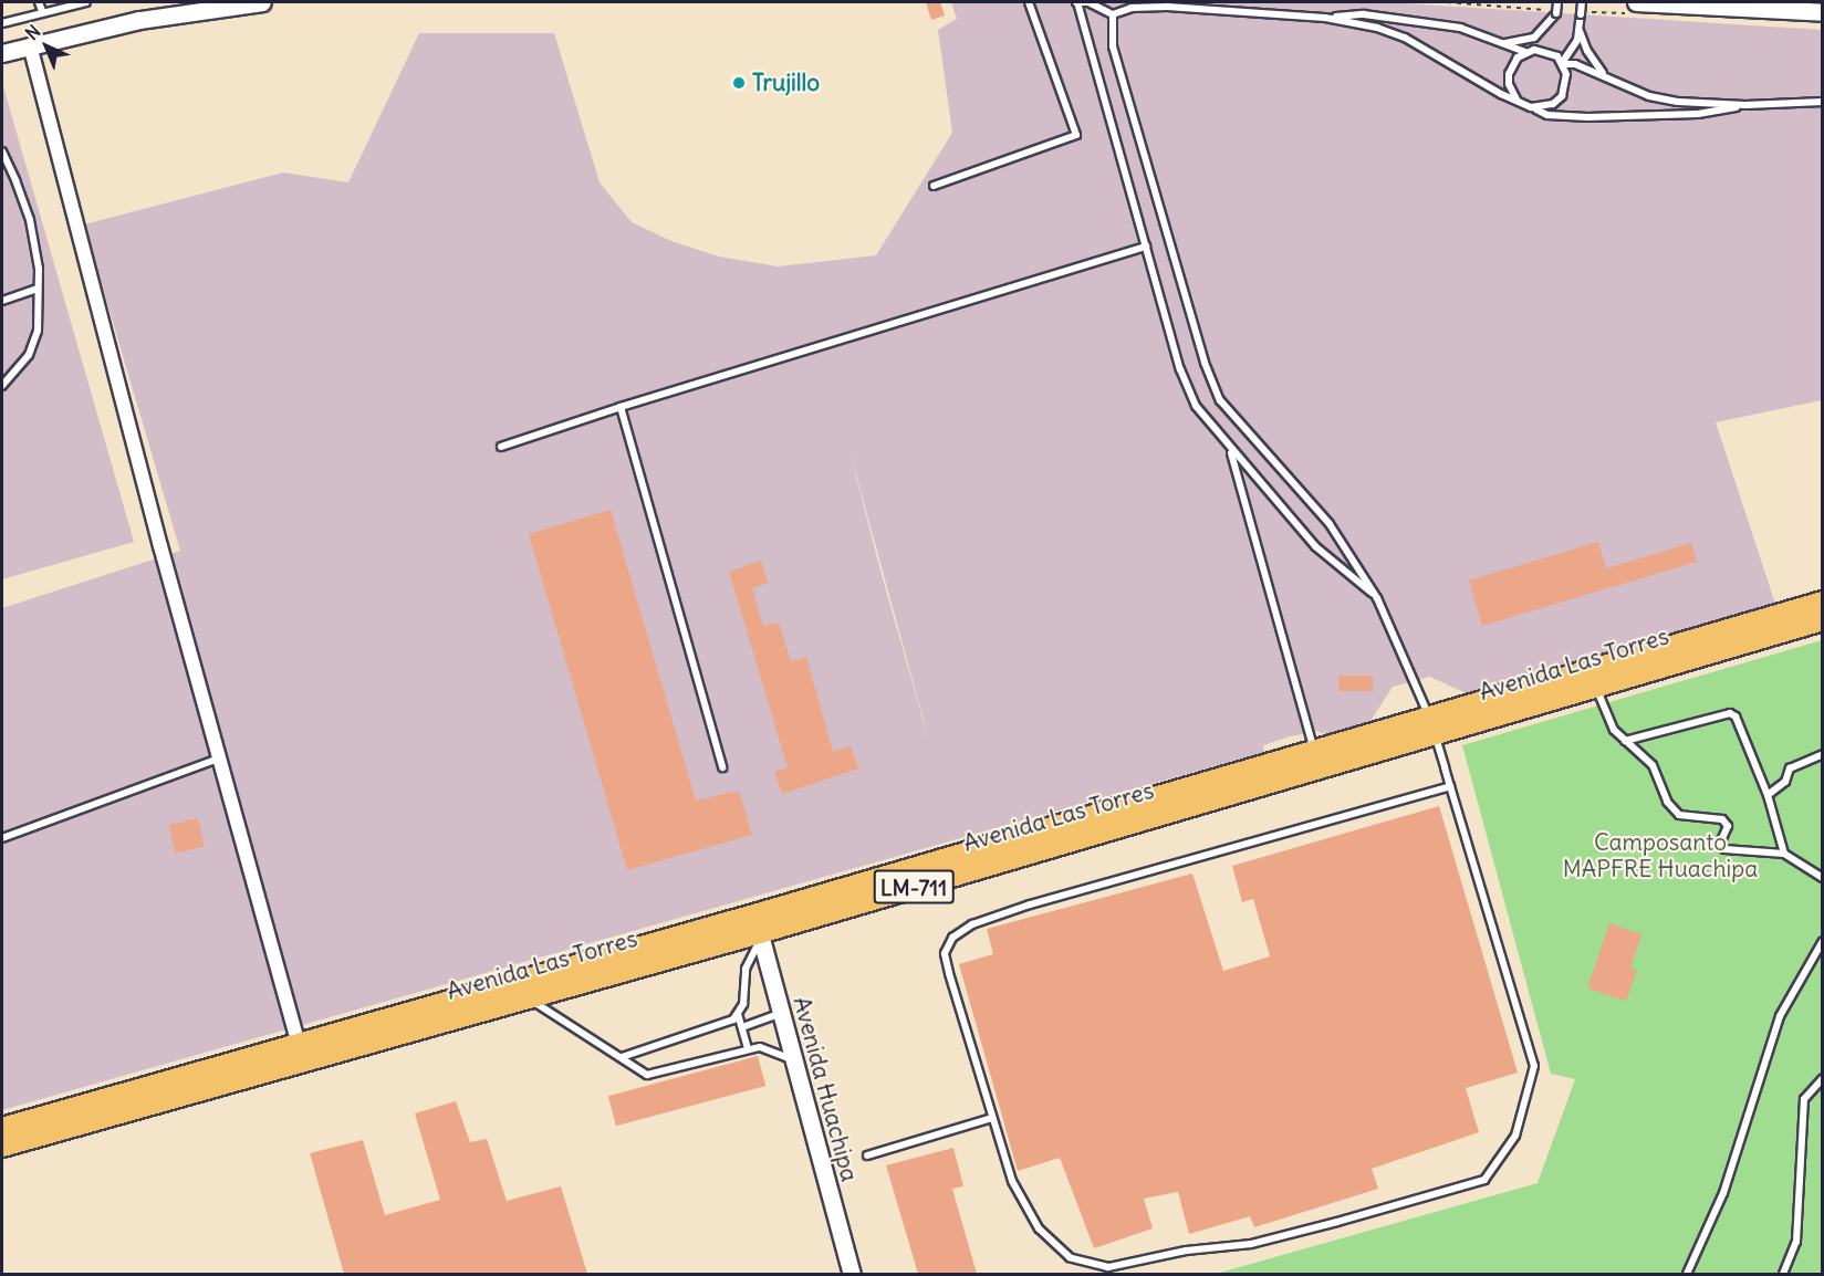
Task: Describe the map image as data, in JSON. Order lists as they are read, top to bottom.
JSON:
{
  "streets": {
    "main road": ["Avenida Las Torres", "LM-711"],
    "street": ["Avenida Huachipa"]
  },
  "crossings": [
    ["Avenida Las Torres", "Avenida Huachipa"]
  ],
  "parks": ["Camposanto MAPFRE Huachipa"],
  "places": ["Trujillo"],
  "north": "top left"
}
